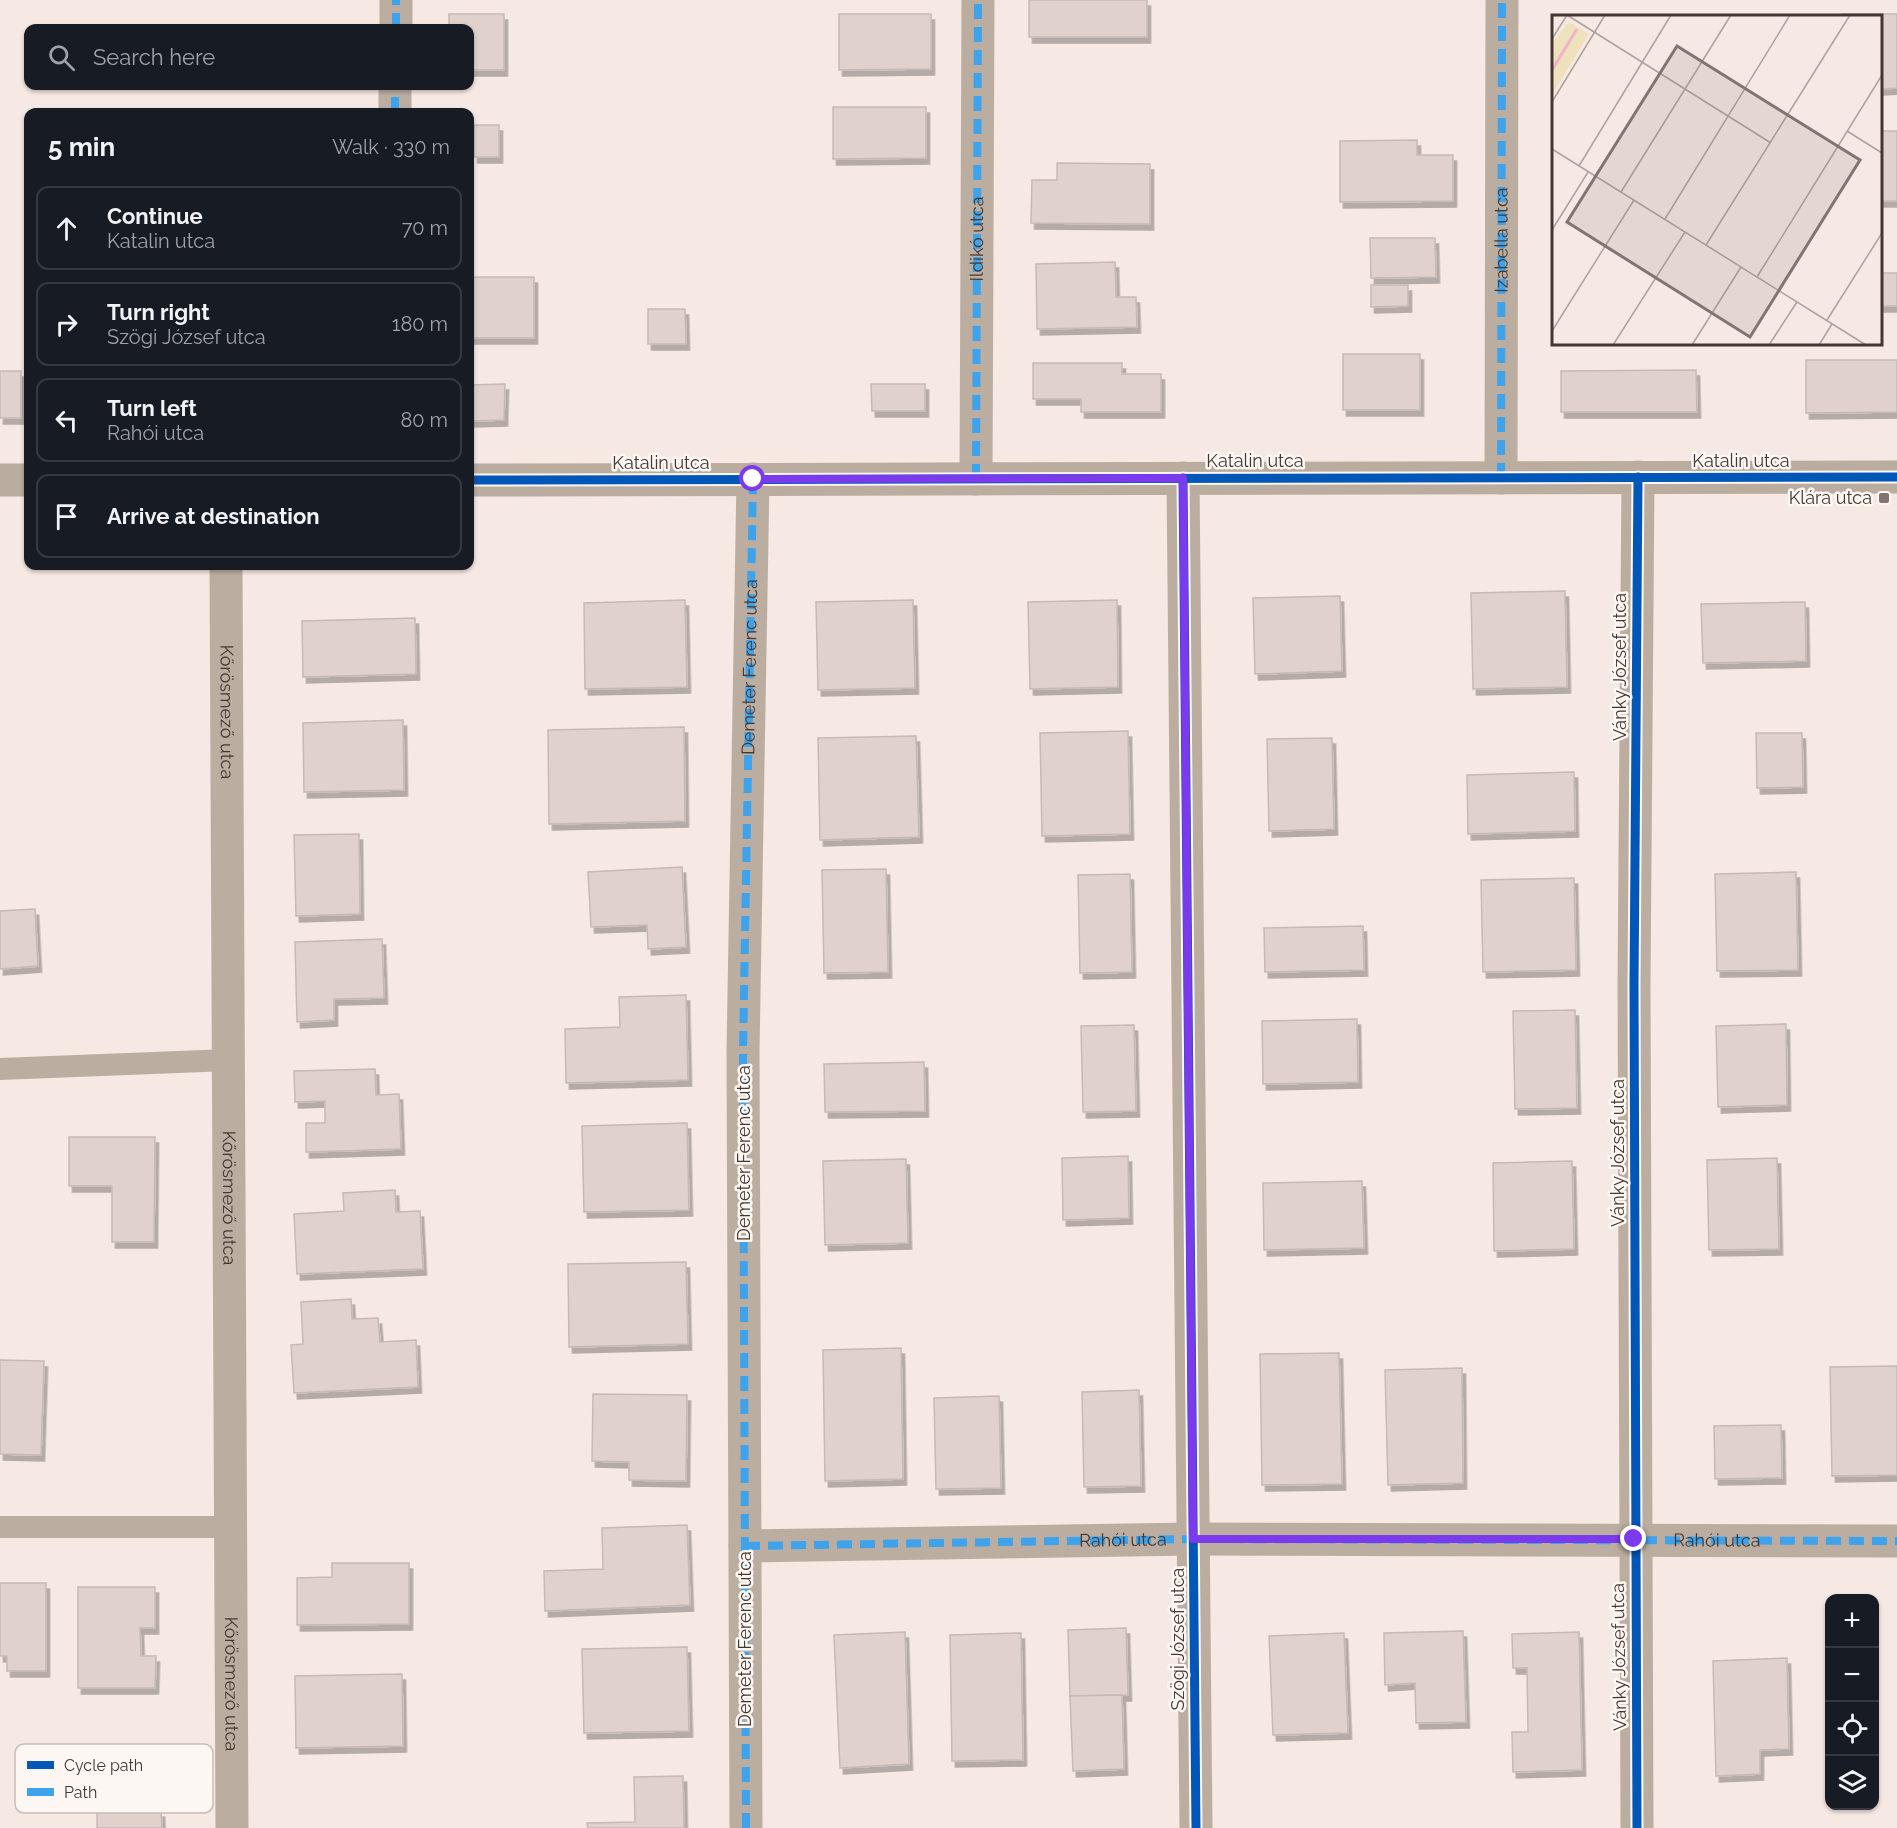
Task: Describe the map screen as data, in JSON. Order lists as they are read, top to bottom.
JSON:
{
  "streets": {
    "street": [
      "Ildikó utca",
      "Izabella utca",
      "Katalin utca",
      "Demeter Ferenc utca",
      "Vánky József utca",
      "Kőrösmező utca",
      "Rahói utca",
      "Szögi József utca"
    ]
  },
  "crossings": [
    ["Ildikó utca", "Katalin utca"],
    ["Izabella utca", "Katalin utca"],
    ["Katalin utca", "Demeter Ferenc utca"],
    ["Katalin utca", "Vánky József utca"],
    ["Katalin utca", "Szögi József utca"],
    ["Demeter Ferenc utca", "Rahói utca"],
    ["Vánky József utca", "Rahói utca"],
    ["Rahói utca", "Szögi József utca"]
  ],
  "places": {
    "transit": ["Klára utca"]
  },
  "legend": ["Cycle path", "Path"],
  "page": {
    "search": "Search here",
    "heading": ["5 min", "Walk · 330 m"],
    "list": [
      ["Continue", "Katalin utca", "70 m"],
      ["Turn right", "Szögi József utca", "180 m"],
      ["Turn left", "Rahói utca", "80 m"],
      "Arrive at destination"
    ],
    "map_buttons": ["+", "−"]
  }
}
